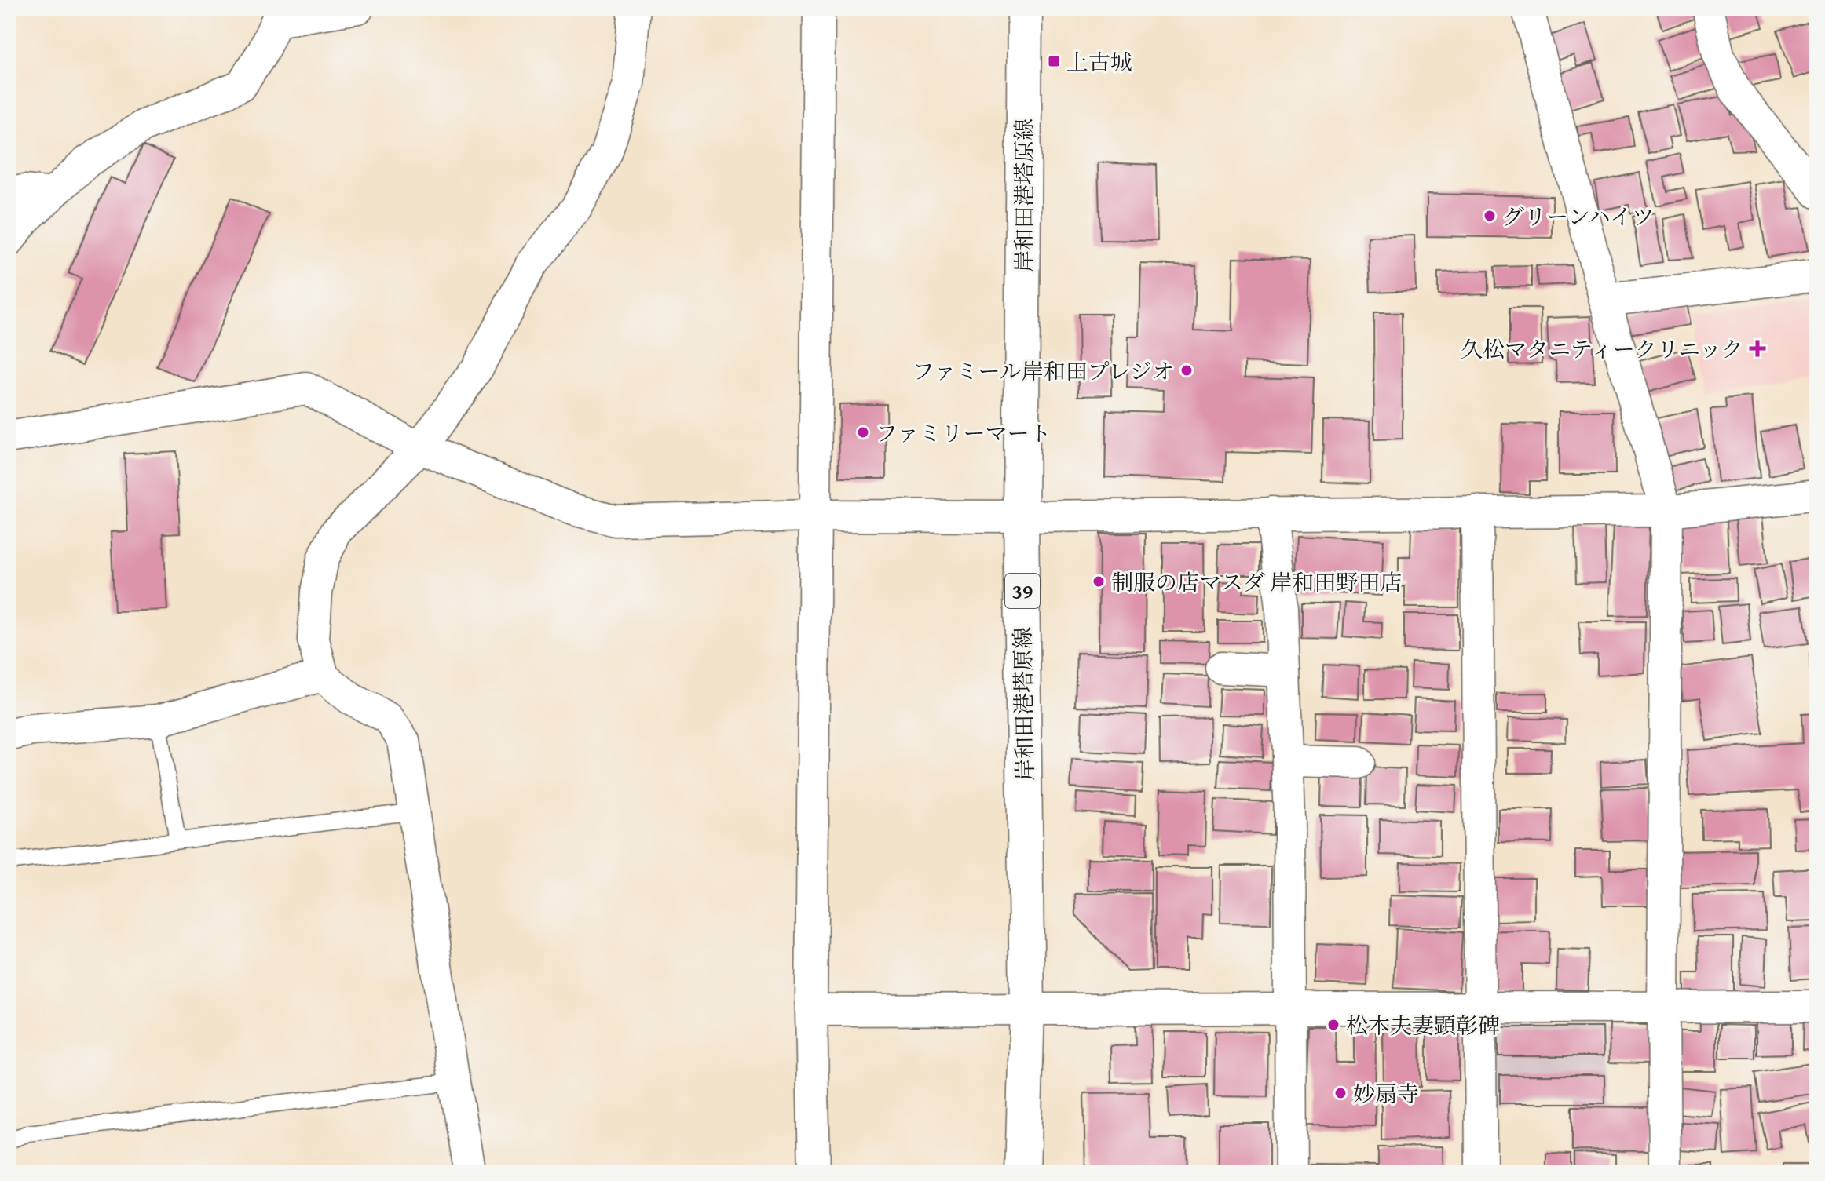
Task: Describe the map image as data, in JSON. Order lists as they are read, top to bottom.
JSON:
{
  "streets": {
    "main road": ["岸和田港塔原線", "39"]
  },
  "places": {
    "transit": ["上古城"],
    "other": [
      "グリーンハイツ",
      "ファミール岸和田プレジオ",
      "ファミリーマート",
      "制服の店マスダ 岸和田野田店",
      "松本夫妻顕彰碑",
      "妙扇寺"
    ],
    "health": ["久松マタニティークリニック"]
  }
}
